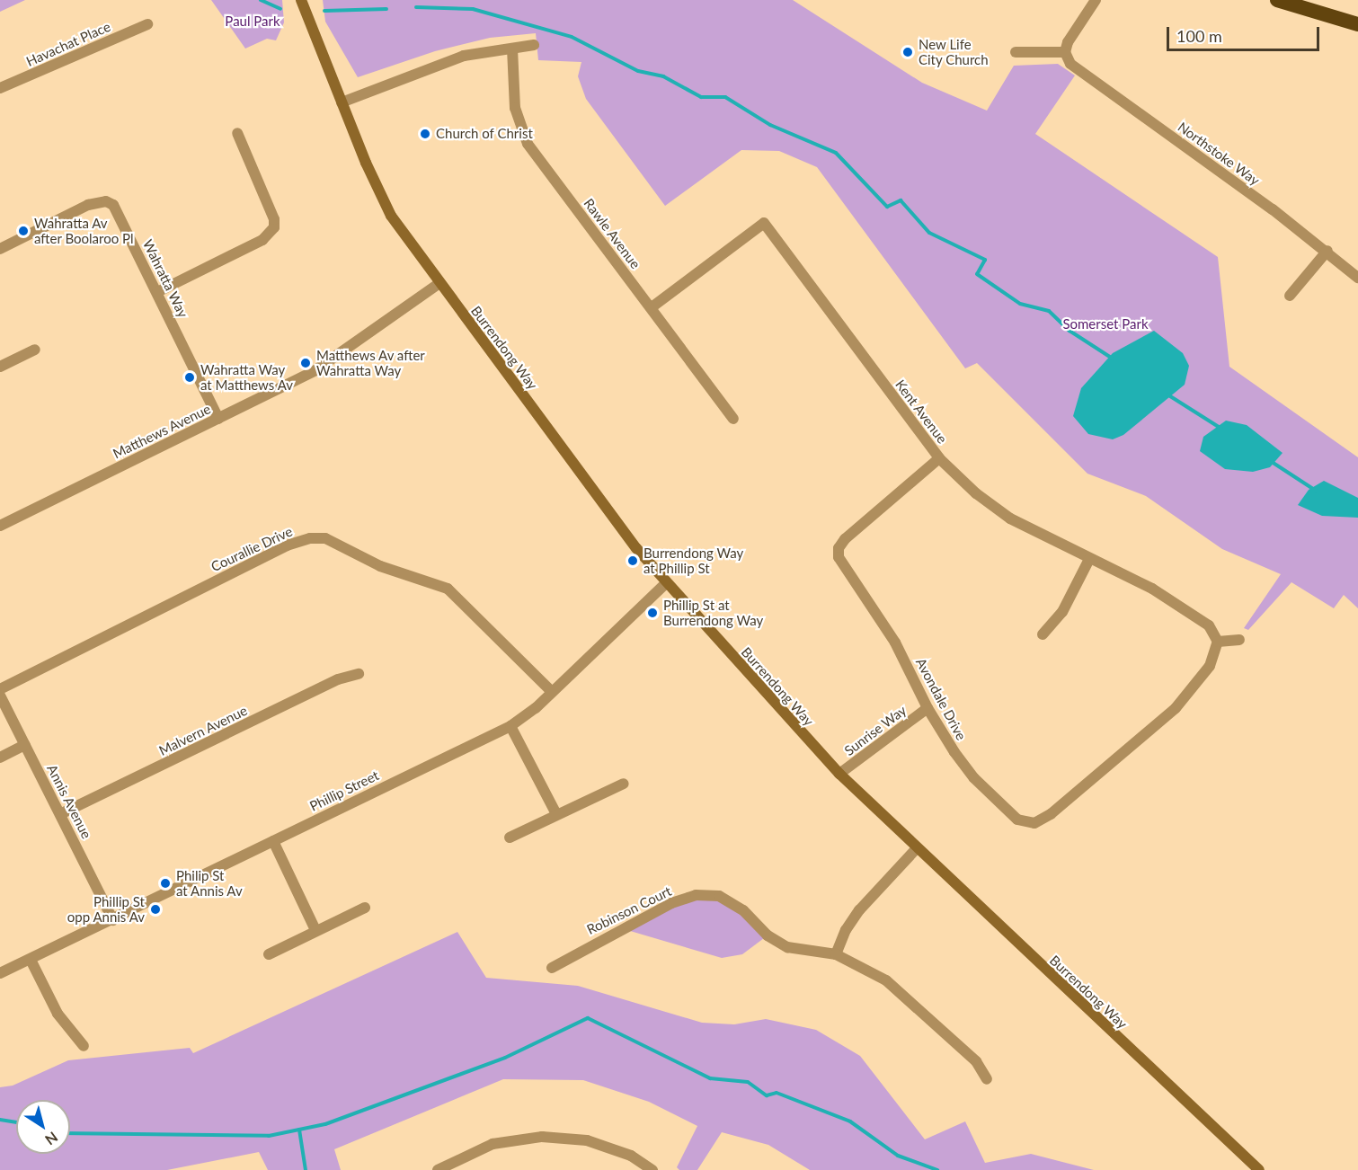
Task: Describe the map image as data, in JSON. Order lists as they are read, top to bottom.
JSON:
{
  "streets": {
    "main road": ["Burrendong Way"],
    "street": [
      "Havachat Place",
      "Northstoke Way",
      "Rawle Avenue",
      "Wahratta Way",
      "Kent Avenue",
      "Matthews Avenue",
      "Courallie Drive",
      "Avondale Drive",
      "Malvern Avenue",
      "Sunrise Way",
      "Phillip Street",
      "Annis Avenue",
      "Robinson Court"
    ]
  },
  "crossings": [
    ["Rawle Avenue", "Kent Avenue"],
    ["Wahratta Way", "Matthews Avenue"],
    ["Burrendong Way", "Matthews Avenue"],
    ["Burrendong Way", "Sunrise Way"],
    ["Burrendong Way", "Phillip Street"],
    ["Kent Avenue", "Avondale Drive"],
    ["Courallie Drive", "Phillip Street"],
    ["Avondale Drive", "Sunrise Way"],
    ["Malvern Avenue", "Annis Avenue"],
    ["Phillip Street", "Annis Avenue"]
  ],
  "parks": ["Paul Park", "Somerset Park"],
  "places": [
    "New Life City Church",
    "Church of Christ",
    "Wahratta Av after Boolaroo Pl",
    "Matthews Av after Wahratta Way",
    "Wahratta Way at Matthews Av",
    "Burrendong Way at Phillip St",
    "Phillip St at Burrendong Way",
    "Philip St at Annis Av",
    "Phillip St opp Annis Av"
  ],
  "scale_bar": "100 m",
  "north": "bottom right"
}
